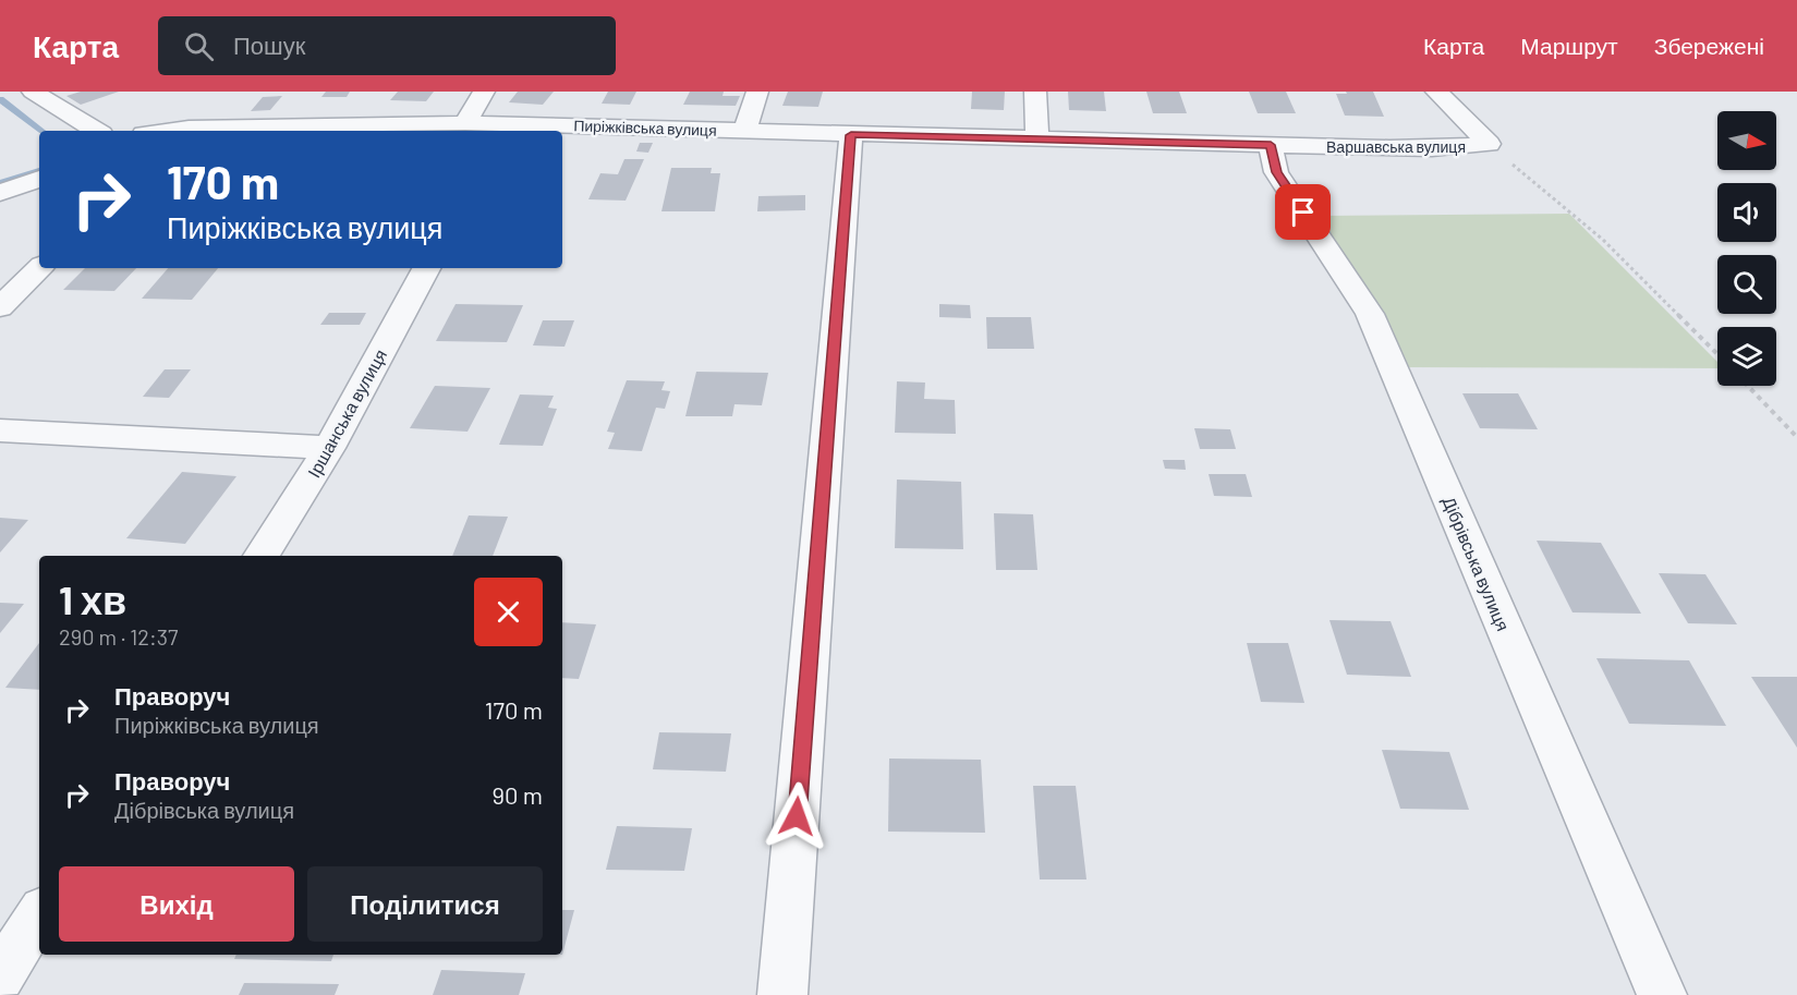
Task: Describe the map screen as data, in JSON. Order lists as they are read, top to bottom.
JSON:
{
  "streets": {
    "street": [
      "Пиріжківська вулиця",
      "Варшавська вулиця",
      "Іршанська вулиця",
      "Дібрівська вулиця"
    ]
  },
  "crossings": [
    ["Пиріжківська вулиця", "Варшавська вулиця"],
    ["Пиріжківська вулиця", "Дібрівська вулиця"],
    ["Варшавська вулиця", "Дібрівська вулиця"]
  ],
  "north": "right",
  "page": {
    "header": "Карта",
    "search": "Пошук",
    "nav": ["Карта", "Маршрут", "Збережені"],
    "turn": ["170 m", "Пиріжківська вулиця"],
    "heading": ["1 хв", "290 m · 12:37"],
    "list": [
      {
        "name": "Праворуч",
        "note": "Пиріжківська вулиця",
        "value": "170 m"
      },
      {
        "name": "Праворуч",
        "note": "Дібрівська вулиця",
        "value": "90 m"
      }
    ],
    "buttons": ["Вихід", "Поділитися"]
  }
}
